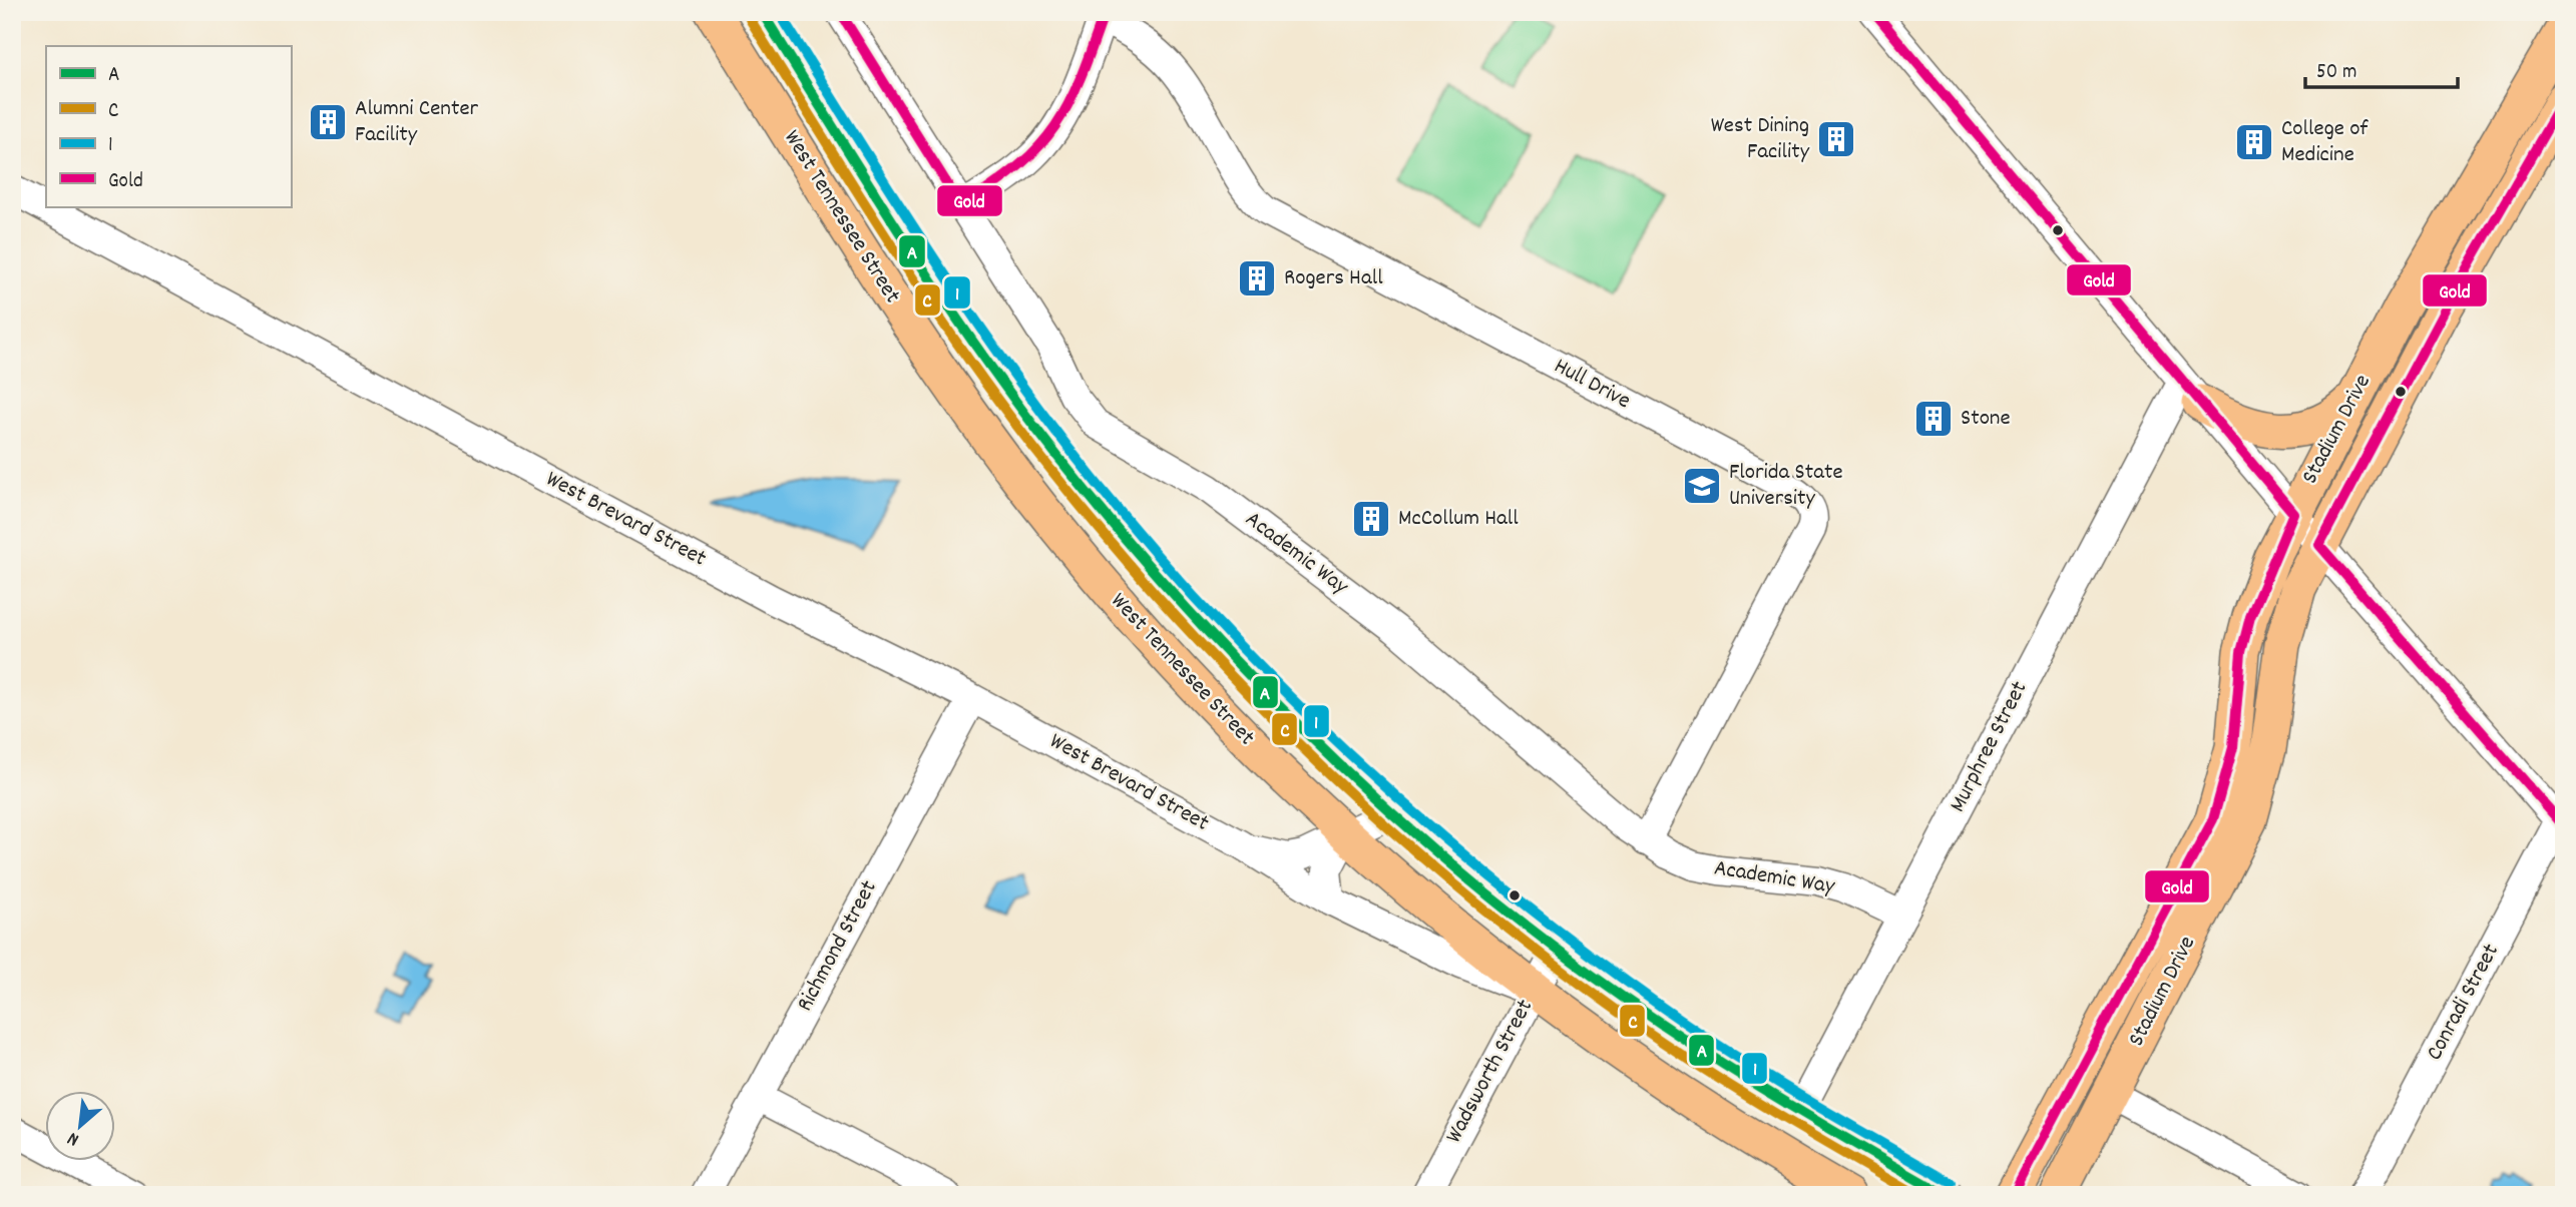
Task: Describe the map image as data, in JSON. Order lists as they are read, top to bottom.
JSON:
{
  "streets": {
    "main road": ["West Tennessee Street", "Stadium Drive"],
    "street": [
      "Hull Drive",
      "West Brevard Street",
      "Academic Way",
      "Murphree Street",
      "Richmond Street",
      "Conradi Street",
      "Wadsworth Street"
    ]
  },
  "crossings": [
    ["West Tennessee Street", "West Brevard Street"],
    ["West Tennessee Street", "Murphree Street"],
    ["West Tennessee Street", "Wadsworth Street"],
    ["Hull Drive", "Academic Way"],
    ["West Brevard Street", "Richmond Street"],
    ["West Brevard Street", "Wadsworth Street"],
    ["Academic Way", "Murphree Street"]
  ],
  "places": {
    "building": [
      "Alumni Center Facility",
      "West Dining Facility",
      "College of Medicine",
      "Rogers Hall",
      "Stone",
      "McCollum Hall"
    ],
    "school or university": ["Florida State University"]
  },
  "lines": [
    "transit line A",
    "transit line 1",
    "transit line Gold",
    "transit line C"
  ],
  "legend": [
    "A",
    "C",
    "1",
    "Gold"
  ],
  "scale_bar": "50 m",
  "north": "bottom left"
}
